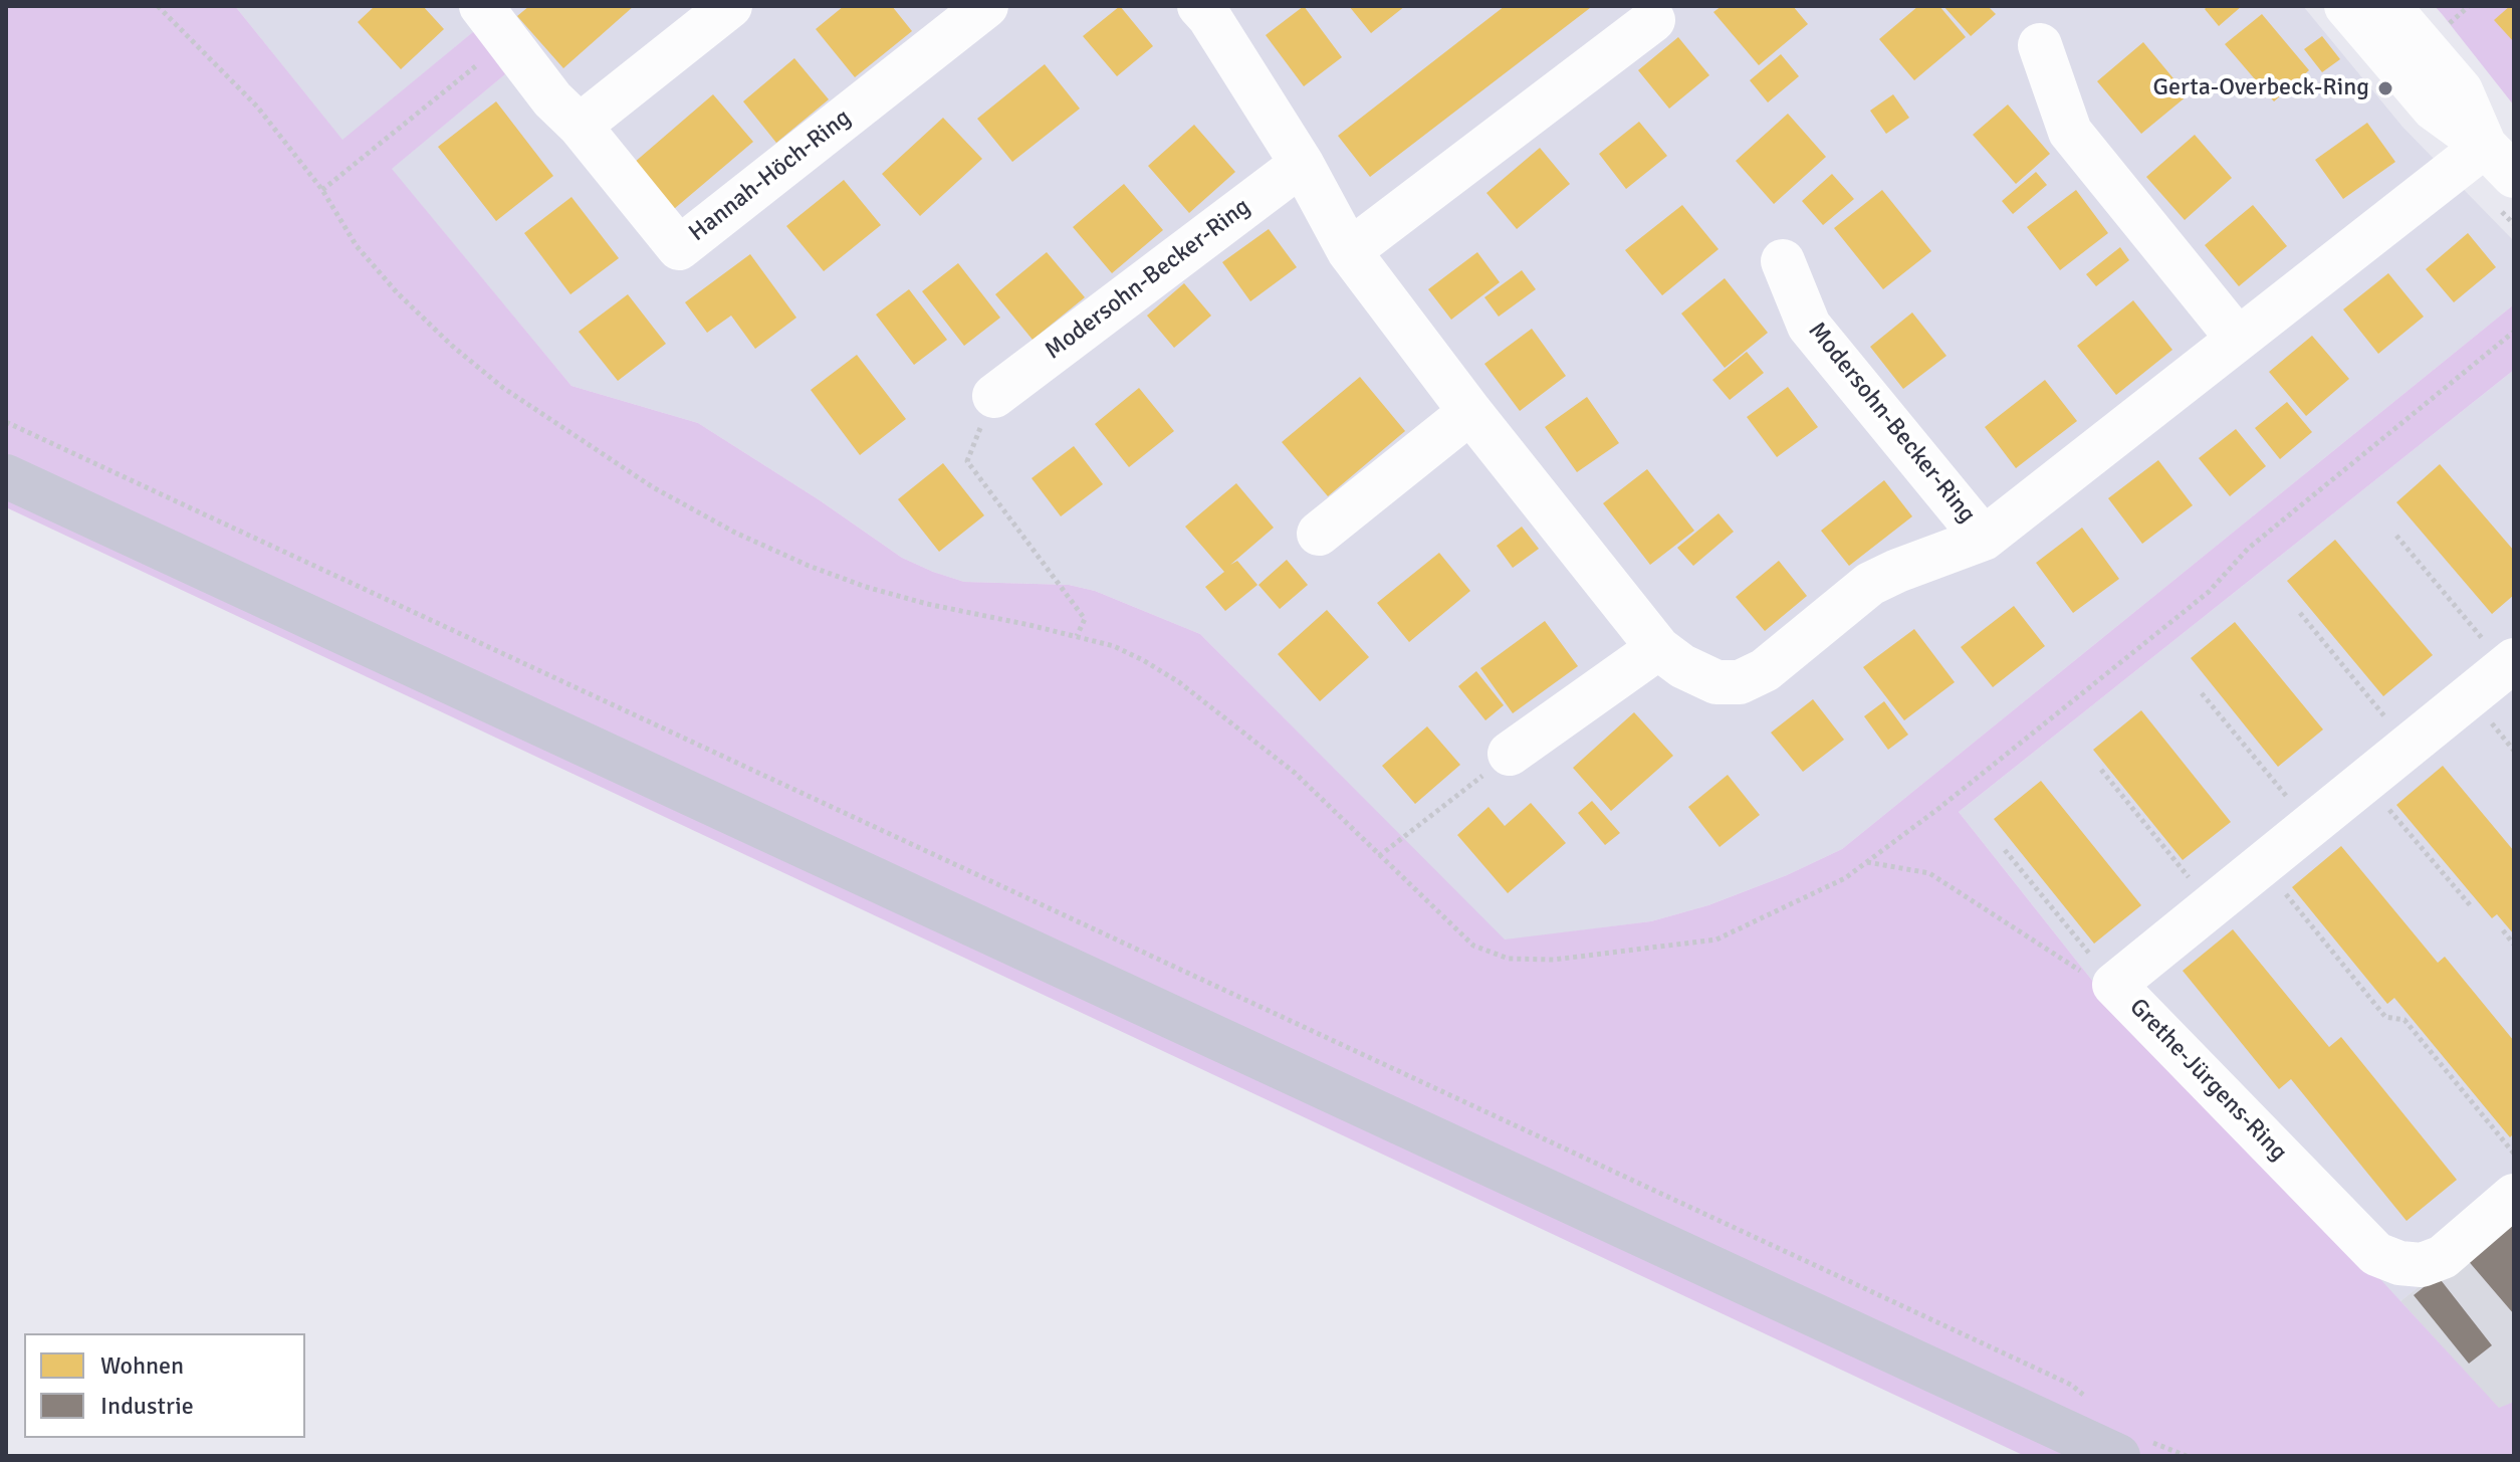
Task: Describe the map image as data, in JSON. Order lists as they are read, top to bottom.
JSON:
{
  "streets": {
    "street": ["Hannah-Höch-Ring", "Modersohn-Becker-Ring", "Grethe-Jürgens-Ring"]
  },
  "places": ["Gerta-Overbeck-Ring"],
  "legend": ["Wohnen", "Industrie"]
}
